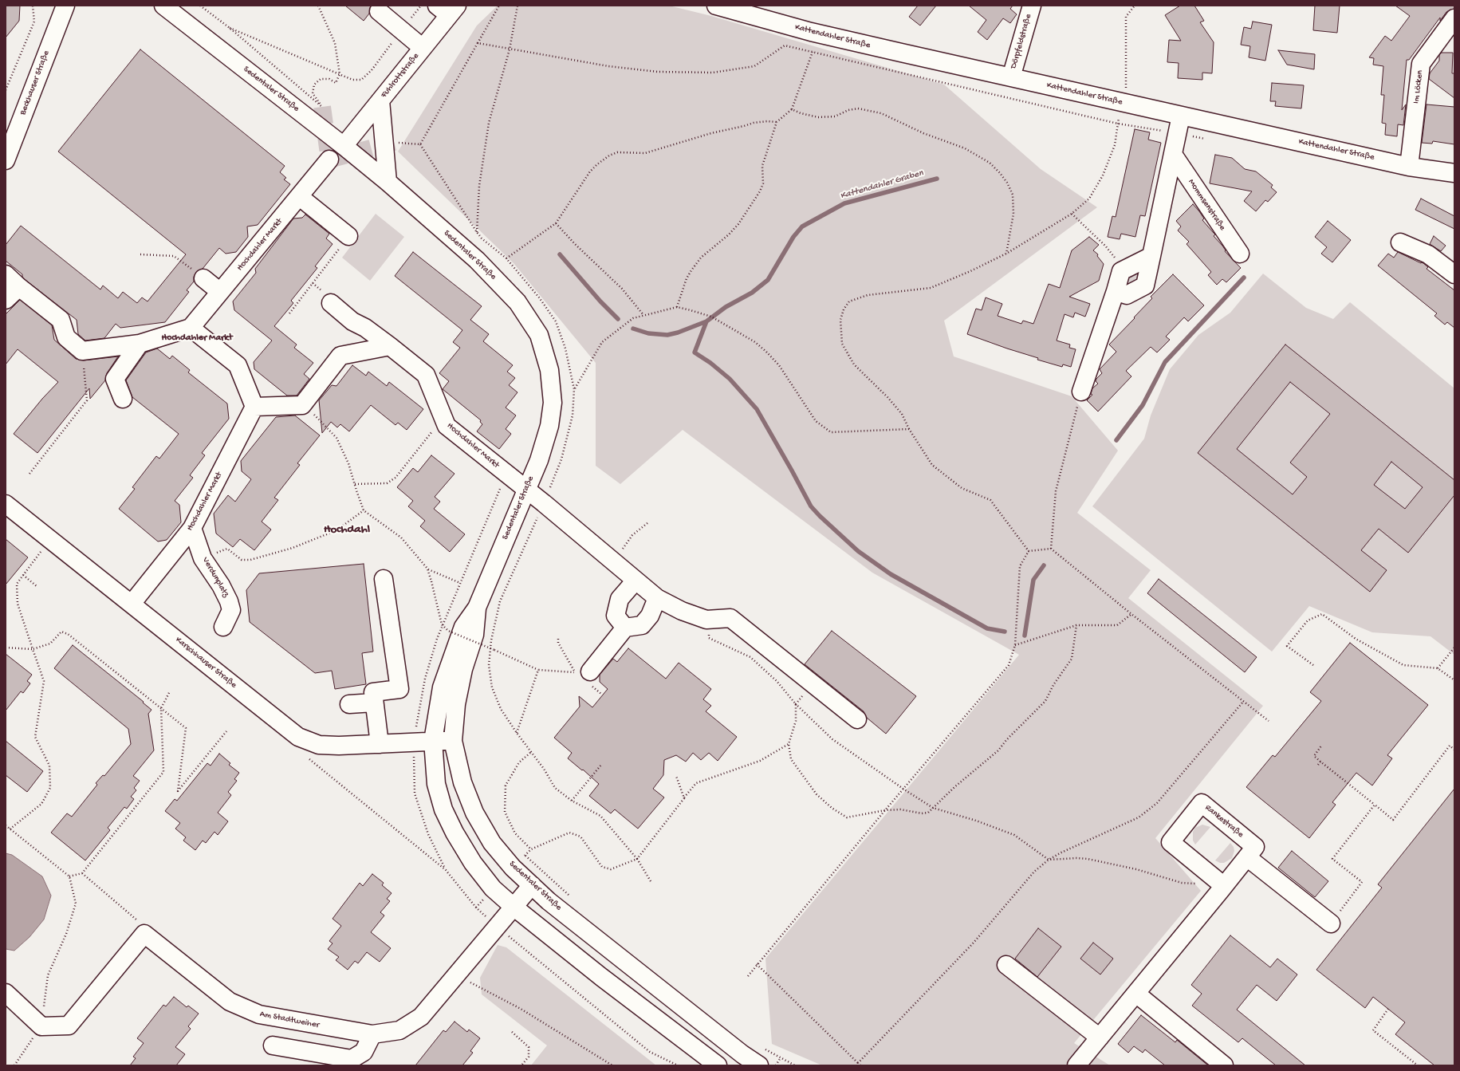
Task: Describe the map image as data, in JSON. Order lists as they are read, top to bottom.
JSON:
{
  "streets": {
    "street": [
      "Kattendahler Straße",
      "Dörpfeldstraße",
      "Fuhlrottstraße",
      "Beckhauser Straße",
      "Im Löcken",
      "Sedentaler Straße",
      "Mommsenstraße",
      "Hochdahler Markt",
      "Verdunplatz",
      "Karschhauser Straße",
      "Rankestraße",
      "Am Stadtweiher"
    ]
  },
  "crossings": [
    ["Kattendahler Straße", "Dörpfeldstraße"],
    ["Kattendahler Straße", "Im Löcken"],
    ["Fuhlrottstraße", "Sedentaler Straße"],
    ["Sedentaler Straße", "Hochdahler Markt"],
    ["Sedentaler Straße", "Karschhauser Straße"],
    ["Sedentaler Straße", "Am Stadtweiher"],
    ["Hochdahler Markt", "Verdunplatz"],
    ["Hochdahler Markt", "Karschhauser Straße"]
  ],
  "districts": ["Hochdahler Markt", "Hochdahl"],
  "water": ["Kattendahler Graben"]
}
